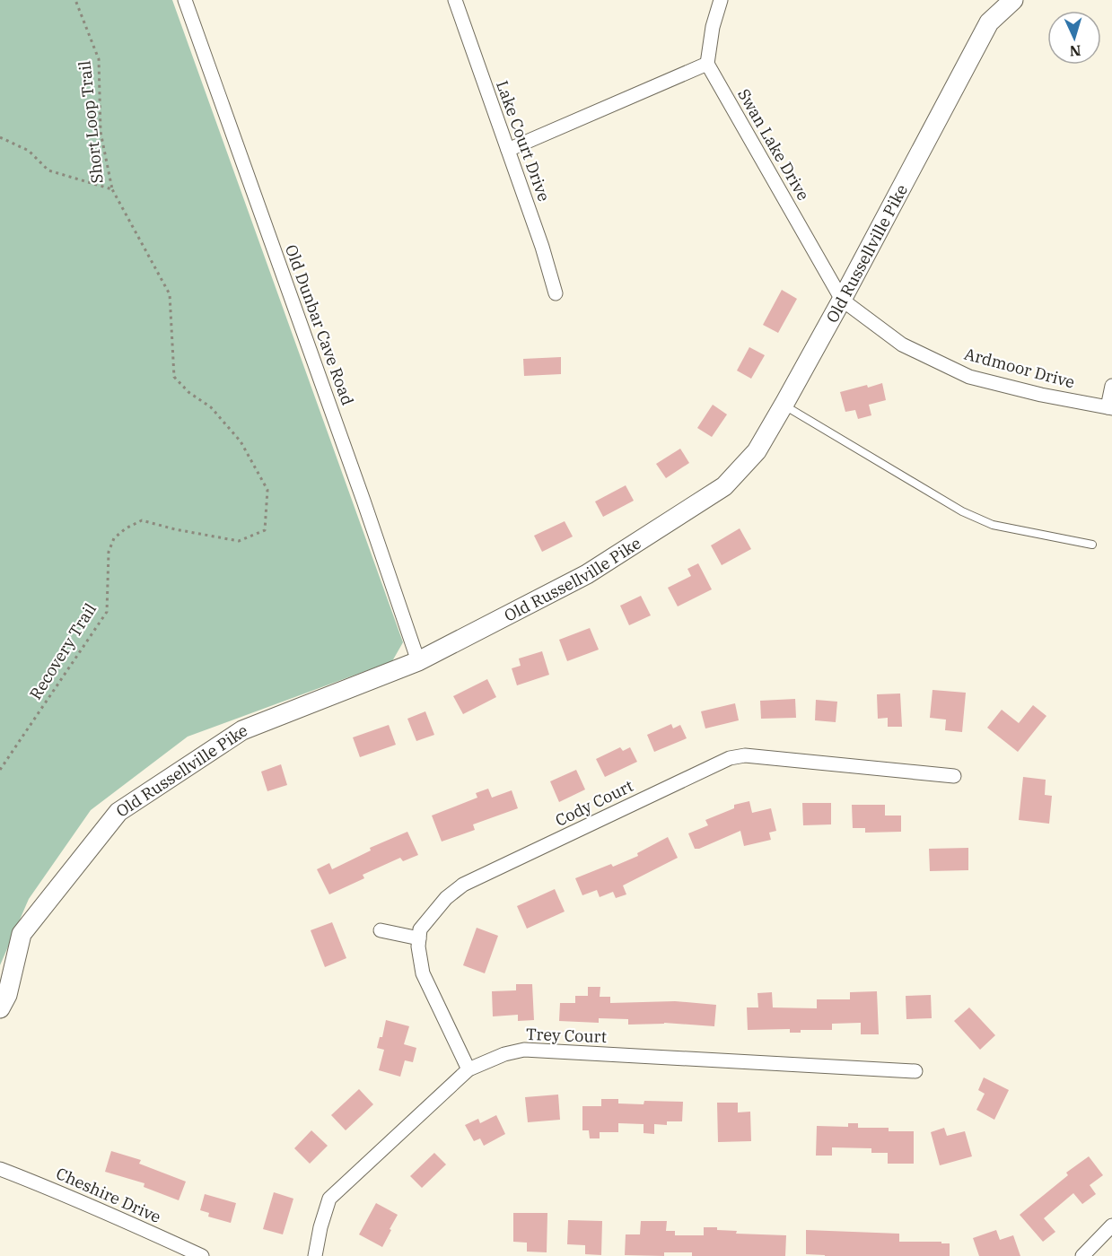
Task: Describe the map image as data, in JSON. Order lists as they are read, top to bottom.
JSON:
{
  "streets": {
    "street": [
      "Lake Court Drive",
      "Swan Lake Drive",
      "Old Russellville Pike",
      "Old Dunbar Cave Road",
      "Ardmoor Drive",
      "Cody Court",
      "Trey Court",
      "Cheshire Drive"
    ],
    "path": ["Short Loop Trail", "Recovery Trail"]
  },
  "crossings": [
    ["Short Loop Trail", "Recovery Trail"],
    ["Swan Lake Drive", "Old Russellville Pike"],
    ["Swan Lake Drive", "Ardmoor Drive"],
    ["Old Russellville Pike", "Old Dunbar Cave Road"],
    ["Old Russellville Pike", "Ardmoor Drive"]
  ],
  "north": "bottom"
}
